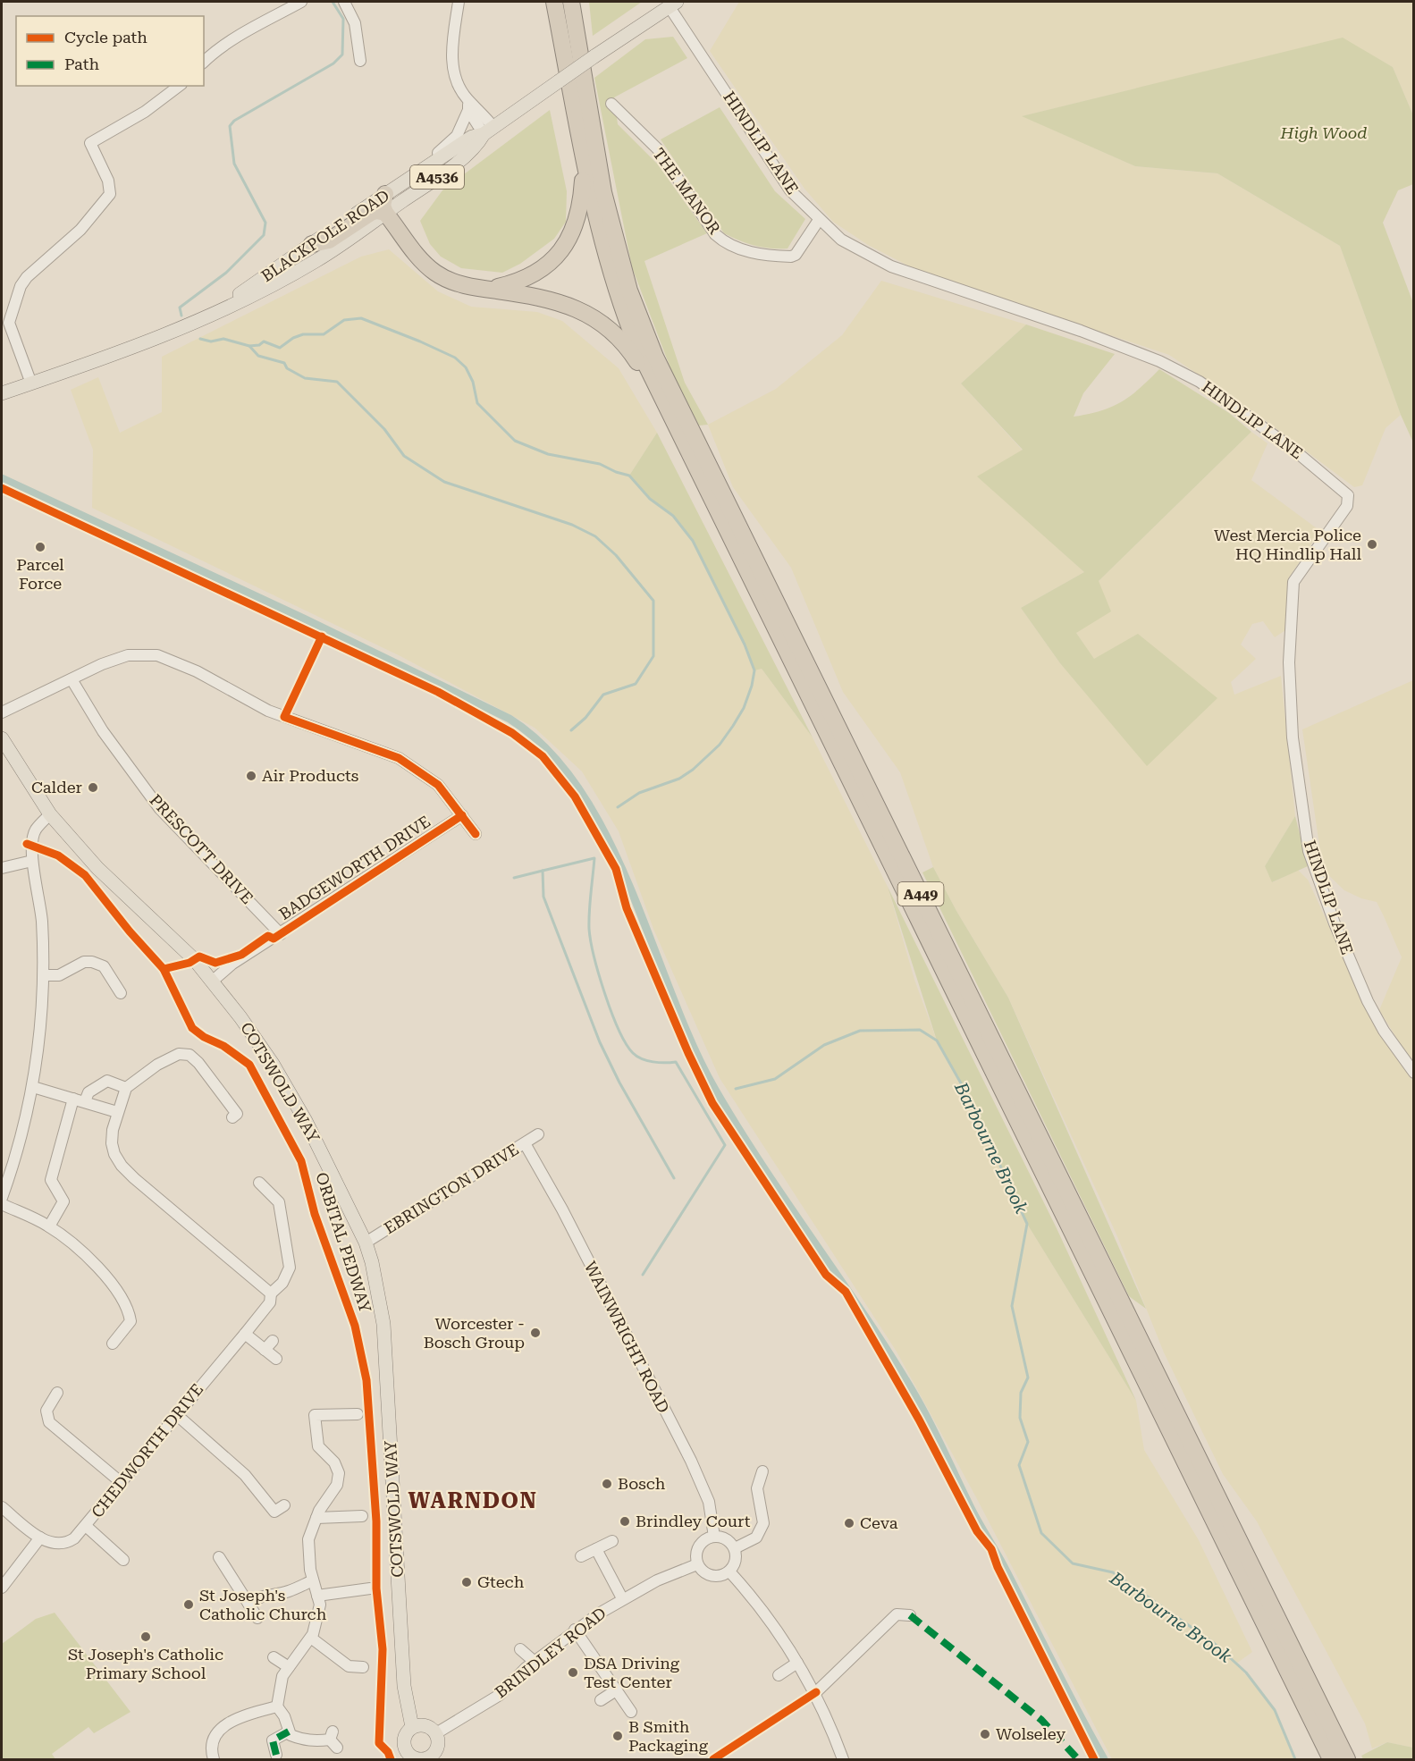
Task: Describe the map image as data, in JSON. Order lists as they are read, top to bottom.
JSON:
{
  "streets": {
    "highway": ["A449"],
    "main road": ["A4536", "BLACKPOLE ROAD", "COTSWOLD WAY"],
    "street": [
      "HINDLIP LANE",
      "THE MANOR",
      "PRESCOTT DRIVE",
      "BADGEWORTH DRIVE",
      "EBRINGTON DRIVE",
      "WAINWRIGHT ROAD",
      "CHEDWORTH DRIVE",
      "BRINDLEY ROAD"
    ],
    "cycle path": ["ORBITAL PEDWAY"]
  },
  "crossings": [
    ["HINDLIP LANE", "THE MANOR"],
    ["HINDLIP LANE", "BLACKPOLE ROAD"],
    ["PRESCOTT DRIVE", "BADGEWORTH DRIVE"],
    ["BADGEWORTH DRIVE", "COTSWOLD WAY"],
    ["COTSWOLD WAY", "EBRINGTON DRIVE"],
    ["COTSWOLD WAY", "BRINDLEY ROAD"],
    ["EBRINGTON DRIVE", "WAINWRIGHT ROAD"],
    ["WAINWRIGHT ROAD", "BRINDLEY ROAD"]
  ],
  "districts": ["WARNDON"],
  "water": ["Barbourne Brook"],
  "parks": ["High Wood"],
  "places": [
    "West Mercia Police HQ Hindlip Hall",
    "Parcel Force",
    "Air Products",
    "Calder",
    "Worcester - Bosch Group",
    "Bosch",
    "Brindley Court",
    "Ceva",
    "Gtech",
    "St Joseph's Catholic Church",
    "St Joseph's Catholic Primary School",
    "DSA Driving Test Center",
    "Wolseley",
    "B Smith Packaging"
  ],
  "legend": ["Cycle path", "Path"]
}
